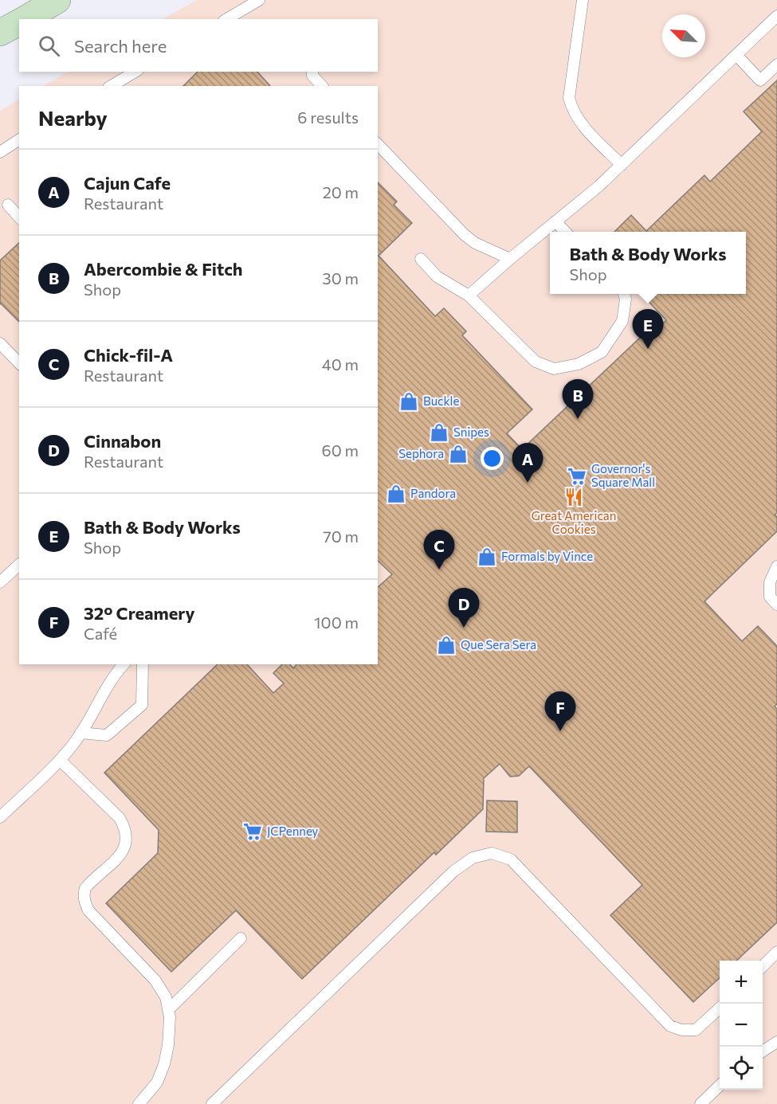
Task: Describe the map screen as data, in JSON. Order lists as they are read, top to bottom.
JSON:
{
  "places": {
    "shop": [
      "Buckle",
      "Snipes",
      "Sephora",
      "Pandora",
      "Formals by Vince",
      "Que Sera Sera"
    ],
    "supermarket": ["Governor's Square Mall", "JCPenney"],
    "restaurant": ["Great American Cookies"]
  },
  "north": "top left",
  "page": {
    "search": "Search here",
    "heading": ["Nearby", "6 results"],
    "list": [
      {
        "mark": "A",
        "name": "Cajun Cafe",
        "note": "Restaurant",
        "value": "20 m"
      },
      {
        "mark": "B",
        "name": "Abercombie & Fitch",
        "note": "Shop",
        "value": "30 m"
      },
      {
        "mark": "C",
        "name": "Chick-fil-A",
        "note": "Restaurant",
        "value": "40 m"
      },
      {
        "mark": "D",
        "name": "Cinnabon",
        "note": "Restaurant",
        "value": "60 m"
      },
      {
        "mark": "E",
        "name": "Bath & Body Works",
        "note": "Shop",
        "value": "70 m"
      },
      {
        "mark": "F",
        "name": "32° Creamery",
        "note": "Café",
        "value": "100 m"
      }
    ],
    "popup": ["Bath & Body Works", "Shop"],
    "pins": [
      "E",
      "B",
      "A",
      "C",
      "D",
      "F"
    ],
    "map_buttons": ["+", "−"]
  }
}
